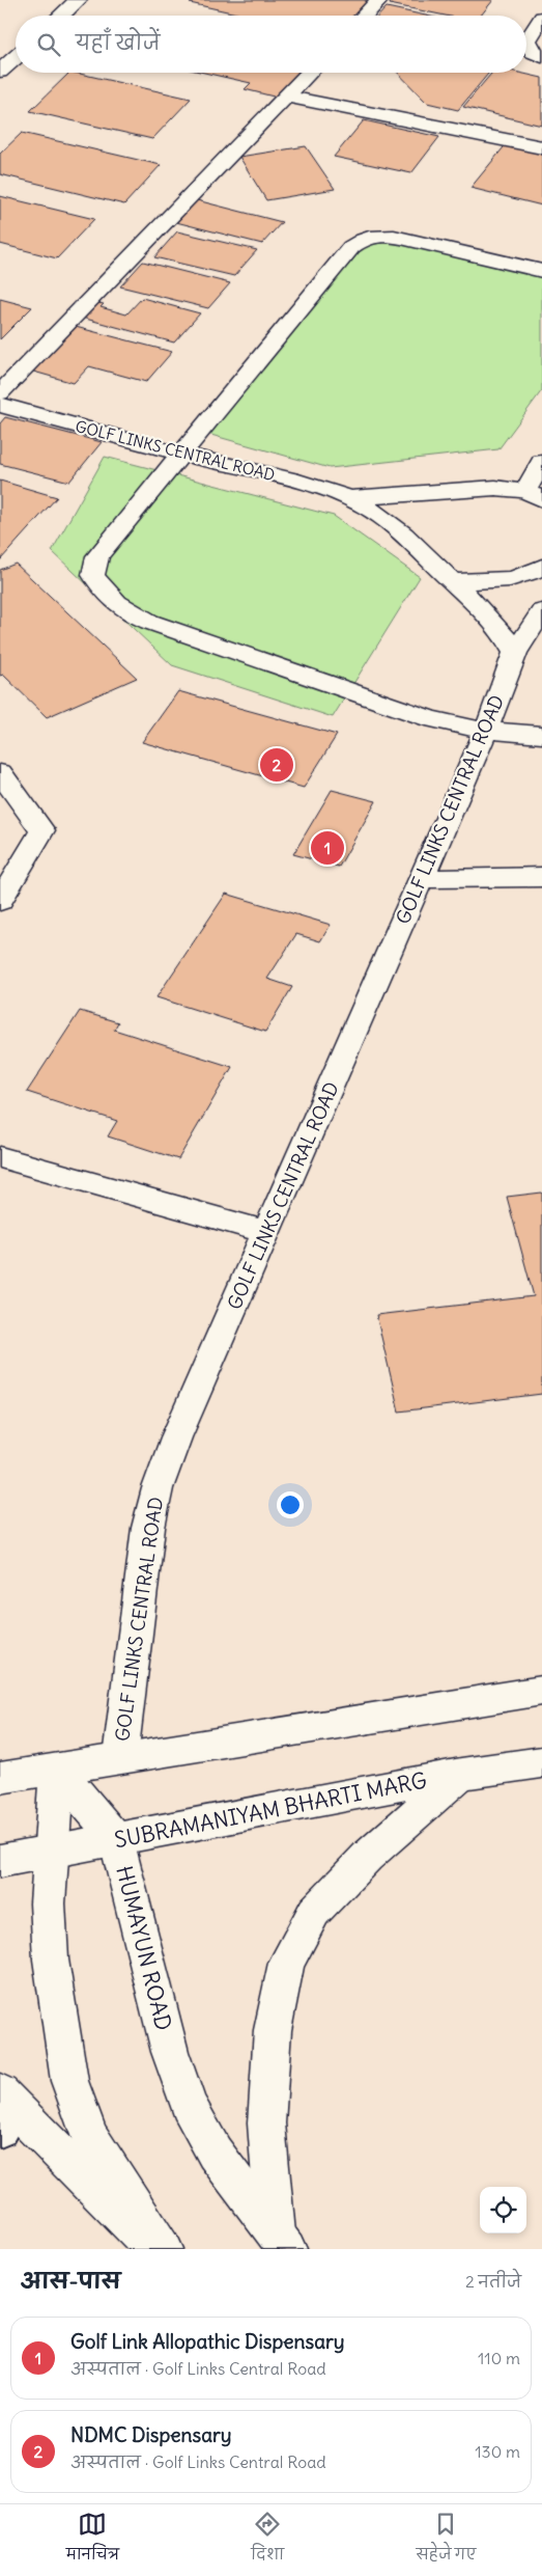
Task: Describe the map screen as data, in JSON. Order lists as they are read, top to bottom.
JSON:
{
  "streets": {
    "street": ["GOLF LINKS CENTRAL ROAD", "SUBRAMANIYAM BHARTI MARG", "HUMAYUN ROAD"]
  },
  "crossings": [
    ["SUBRAMANIYAM BHARTI MARG", "HUMAYUN ROAD"]
  ],
  "page": {
    "search": "यहाँ खोजें",
    "pins": ["2", "1"],
    "heading": ["आस-पास", "2 नतीजे"],
    "list": [
      {
        "mark": "1",
        "name": "Golf Link Allopathic Dispensary",
        "note": "अस्पताल · Golf Links Central Road",
        "value": "110 m"
      },
      {
        "mark": "2",
        "name": "NDMC Dispensary",
        "note": "अस्पताल · Golf Links Central Road",
        "value": "130 m"
      }
    ],
    "nav": ["मानचित्र", "दिशा", "सहेजे गए"]
  }
}
